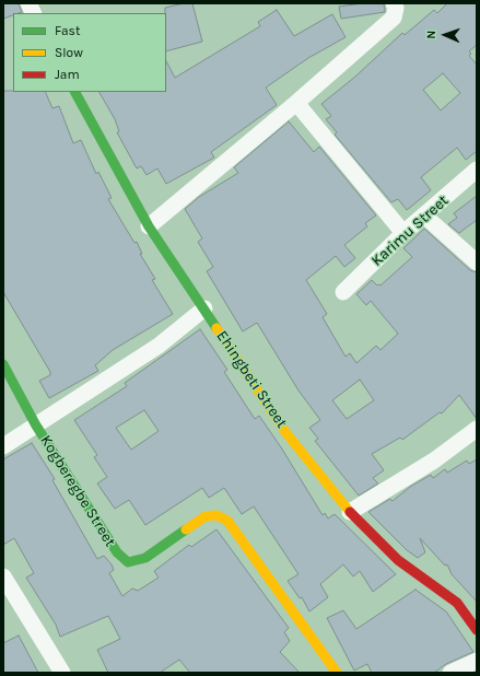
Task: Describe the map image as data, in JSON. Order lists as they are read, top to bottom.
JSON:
{
  "streets": {
    "street": ["Karimu Street", "Ehingbeti Street", "Kogberegbe Street"]
  },
  "crossings": [
    ["Ehingbeti Street", "Kogberegbe Street"]
  ],
  "legend": ["Fast", "Slow", "Jam"],
  "north": "left"
}
